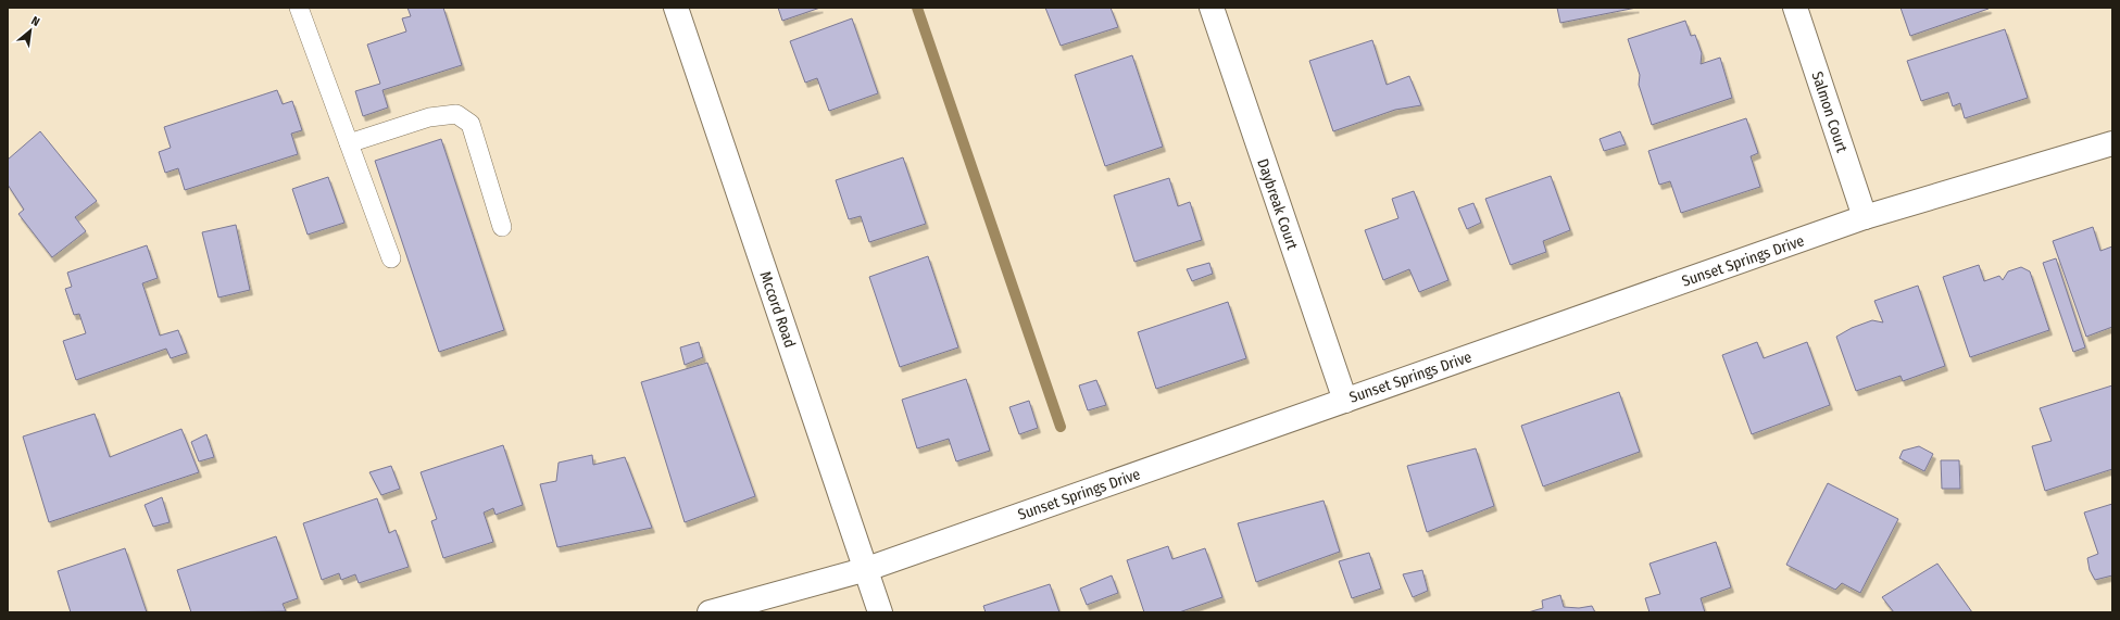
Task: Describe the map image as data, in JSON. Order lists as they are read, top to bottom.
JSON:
{
  "streets": {
    "street": [
      "Salmon Court",
      "Daybreak Court",
      "Sunset Springs Drive",
      "Mccord Road"
    ]
  },
  "crossings": [
    ["Salmon Court", "Sunset Springs Drive"],
    ["Daybreak Court", "Sunset Springs Drive"],
    ["Sunset Springs Drive", "Mccord Road"]
  ],
  "north": "top right"
}
